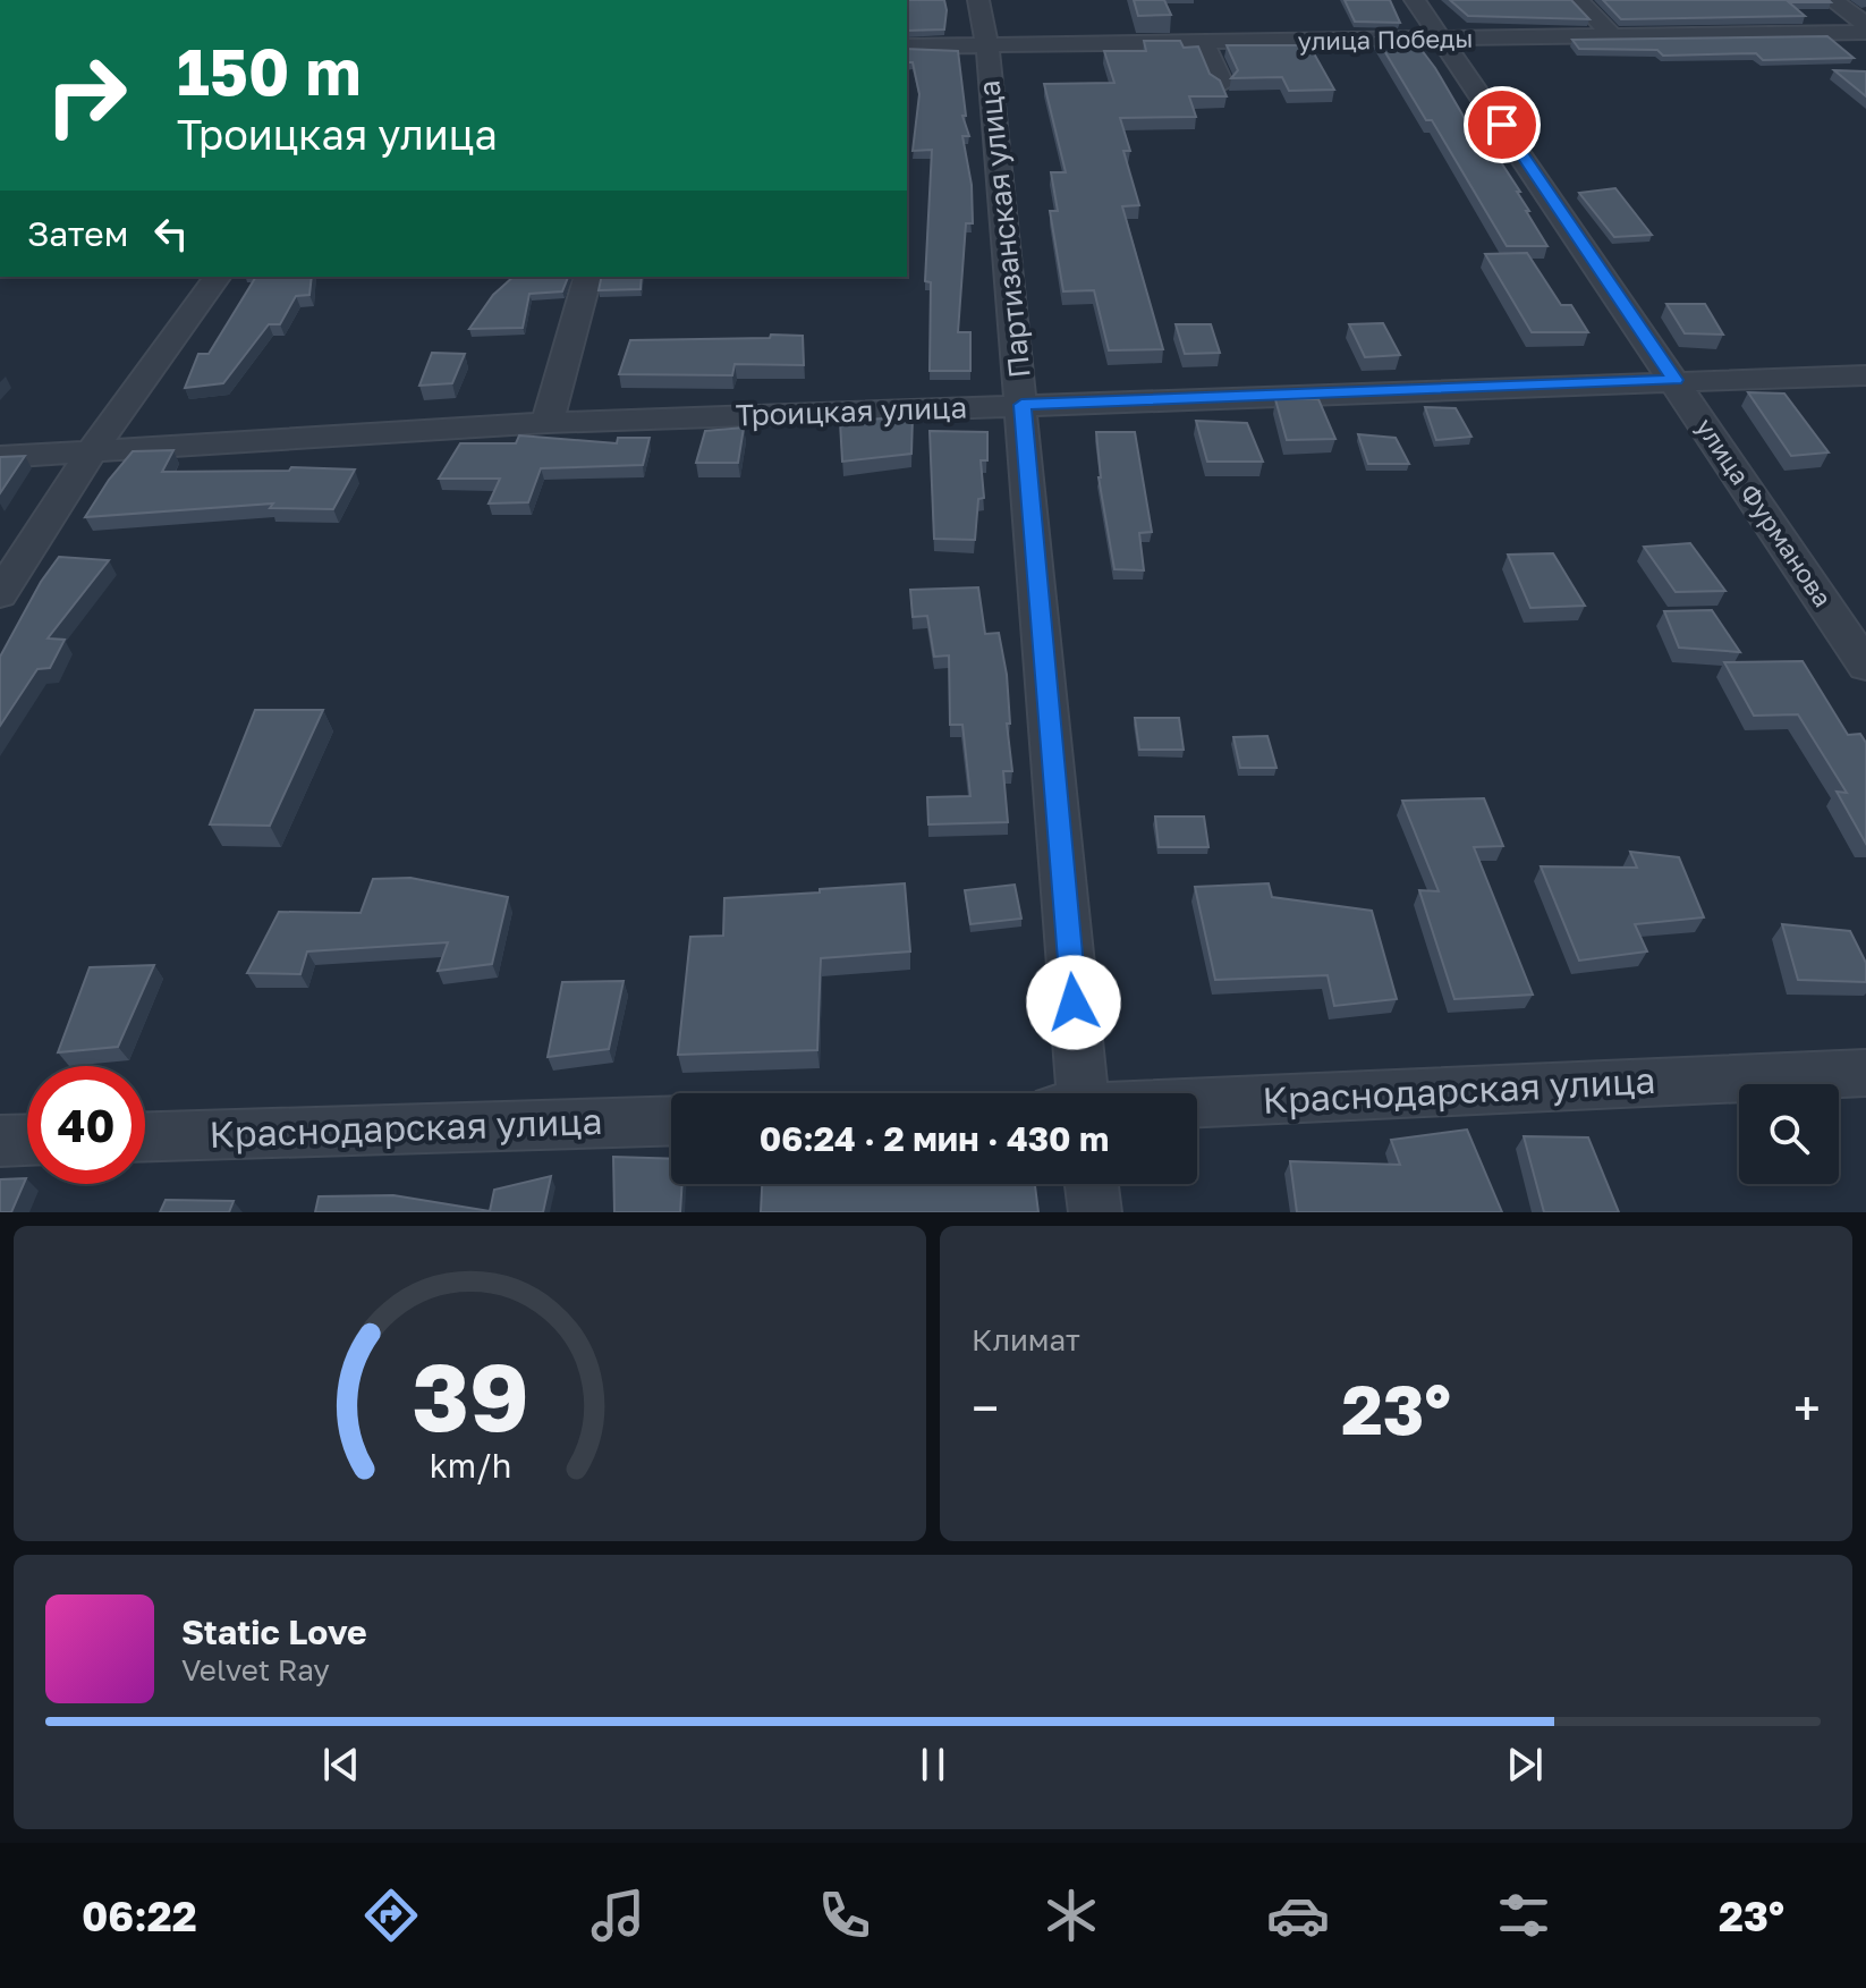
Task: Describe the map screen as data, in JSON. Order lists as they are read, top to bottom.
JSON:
{
  "streets": {
    "street": [
      "улица Победы",
      "Партизанская улица",
      "Троицкая улица",
      "улица Фурманова",
      "Краснодарская улица"
    ]
  },
  "crossings": [
    ["улица Победы", "Партизанская улица"],
    ["улица Победы", "улица Фурманова"],
    ["Партизанская улица", "Троицкая улица"],
    ["Троицкая улица", "улица Фурманова"]
  ],
  "page": {
    "turn": ["150 m", "Троицкая улица"],
    "then": "Затем",
    "limit": "40",
    "trip": "06:24 · 2 мин · 430 m",
    "tile": "Климат",
    "heat": ["−", "23°", "+"],
    "song": ["Static Love", "Velvet Ray"],
    "tabs": ["06:22", "23°"],
    "gauge": ["39", "km/h"]
  }
}
